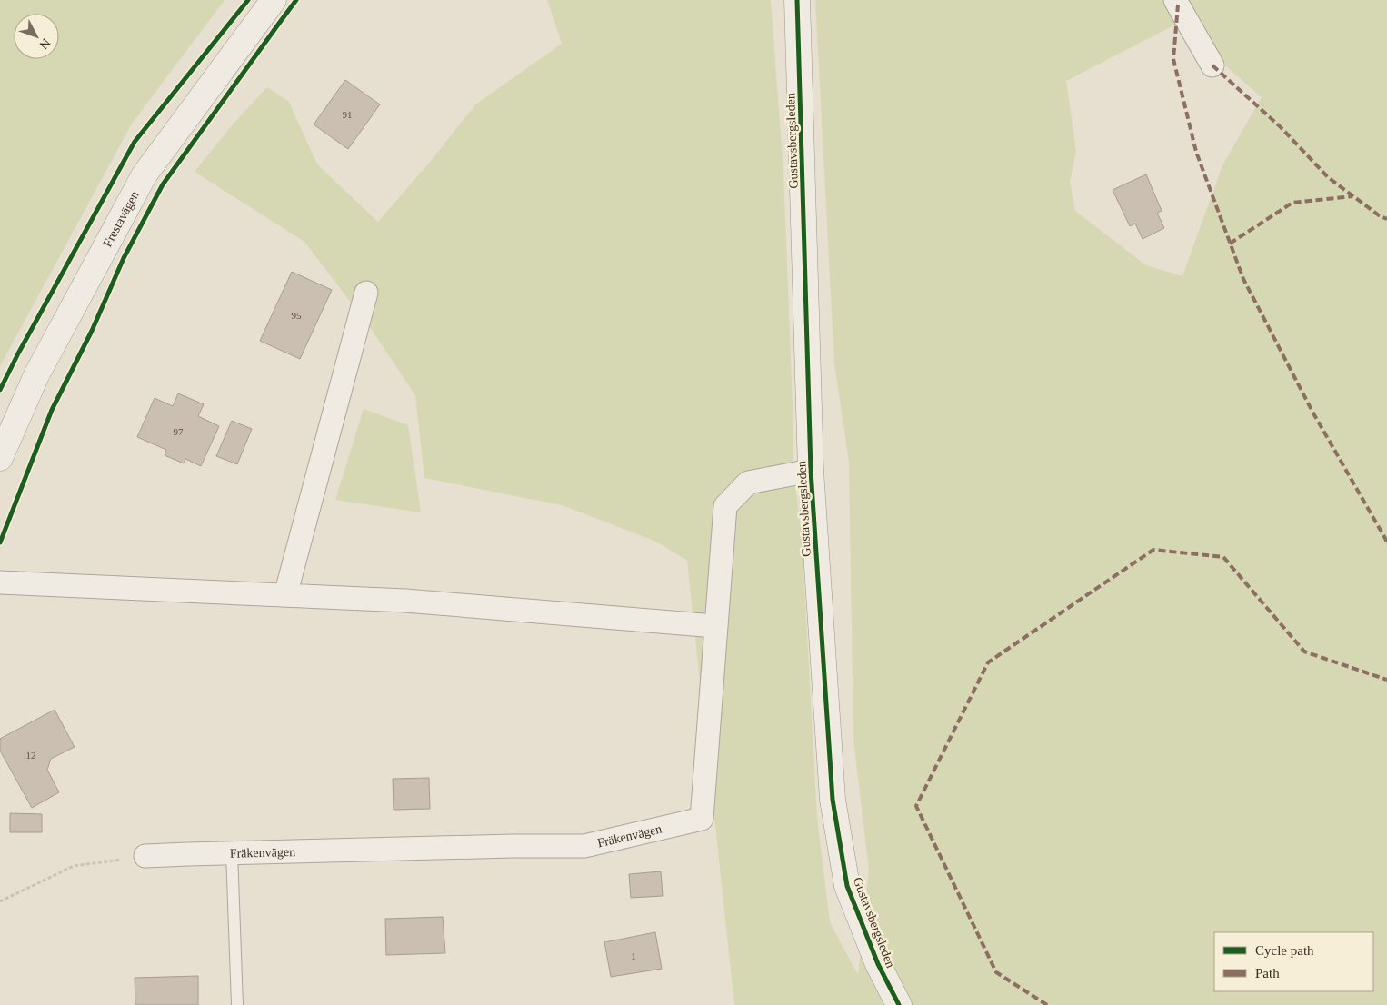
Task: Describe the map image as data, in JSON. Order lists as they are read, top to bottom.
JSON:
{
  "streets": {
    "street": ["Gustavsbergsleden", "Frestavägen", "Fräkenvägen"]
  },
  "crossings": [
    ["Gustavsbergsleden", "Fräkenvägen"]
  ],
  "house_numbers": [
    "91",
    "95",
    "97",
    "12",
    "1"
  ],
  "legend": ["Cycle path", "Path"],
  "north": "bottom right"
}
